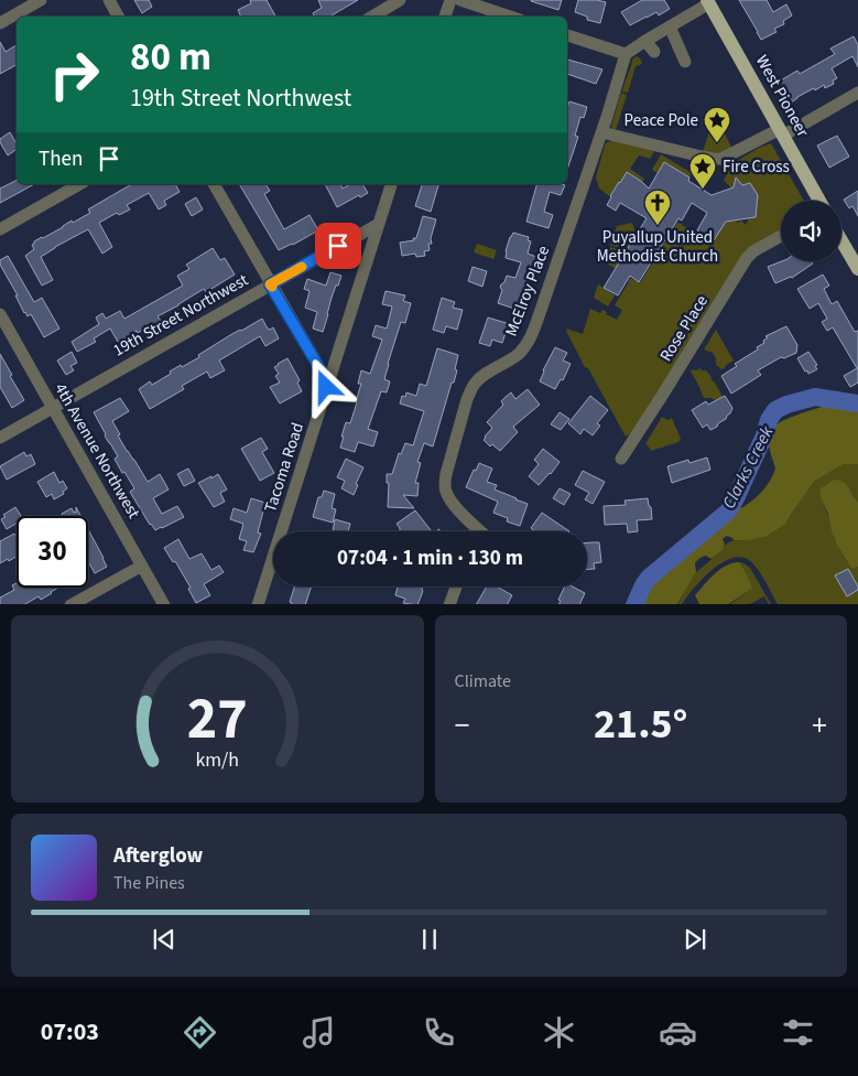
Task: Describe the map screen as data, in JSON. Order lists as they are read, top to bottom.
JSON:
{
  "streets": {
    "main road": ["West Pioneer"],
    "street": [
      "McElroy Place",
      "19th Street Northwest",
      "Rose Place",
      "4th Avenue Northwest",
      "Tacoma Road"
    ]
  },
  "crossings": [
    ["19th Street Northwest", "4th Avenue Northwest"],
    ["19th Street Northwest", "Tacoma Road"]
  ],
  "water": ["Clarks Creek"],
  "places": {
    "place": ["Peace Pole", "Fire Cross"],
    "church": ["Puyallup United Methodist Church"]
  },
  "page": {
    "turn": ["80 m", "19th Street Northwest"],
    "then": "Then",
    "limit": "30",
    "trip": "07:04 · 1 min · 130 m",
    "tile": "Climate",
    "heat": ["−", "21.5°", "+"],
    "song": ["Afterglow", "The Pines"],
    "tabs": "07:03",
    "gauge": ["27", "km/h"]
  }
}
